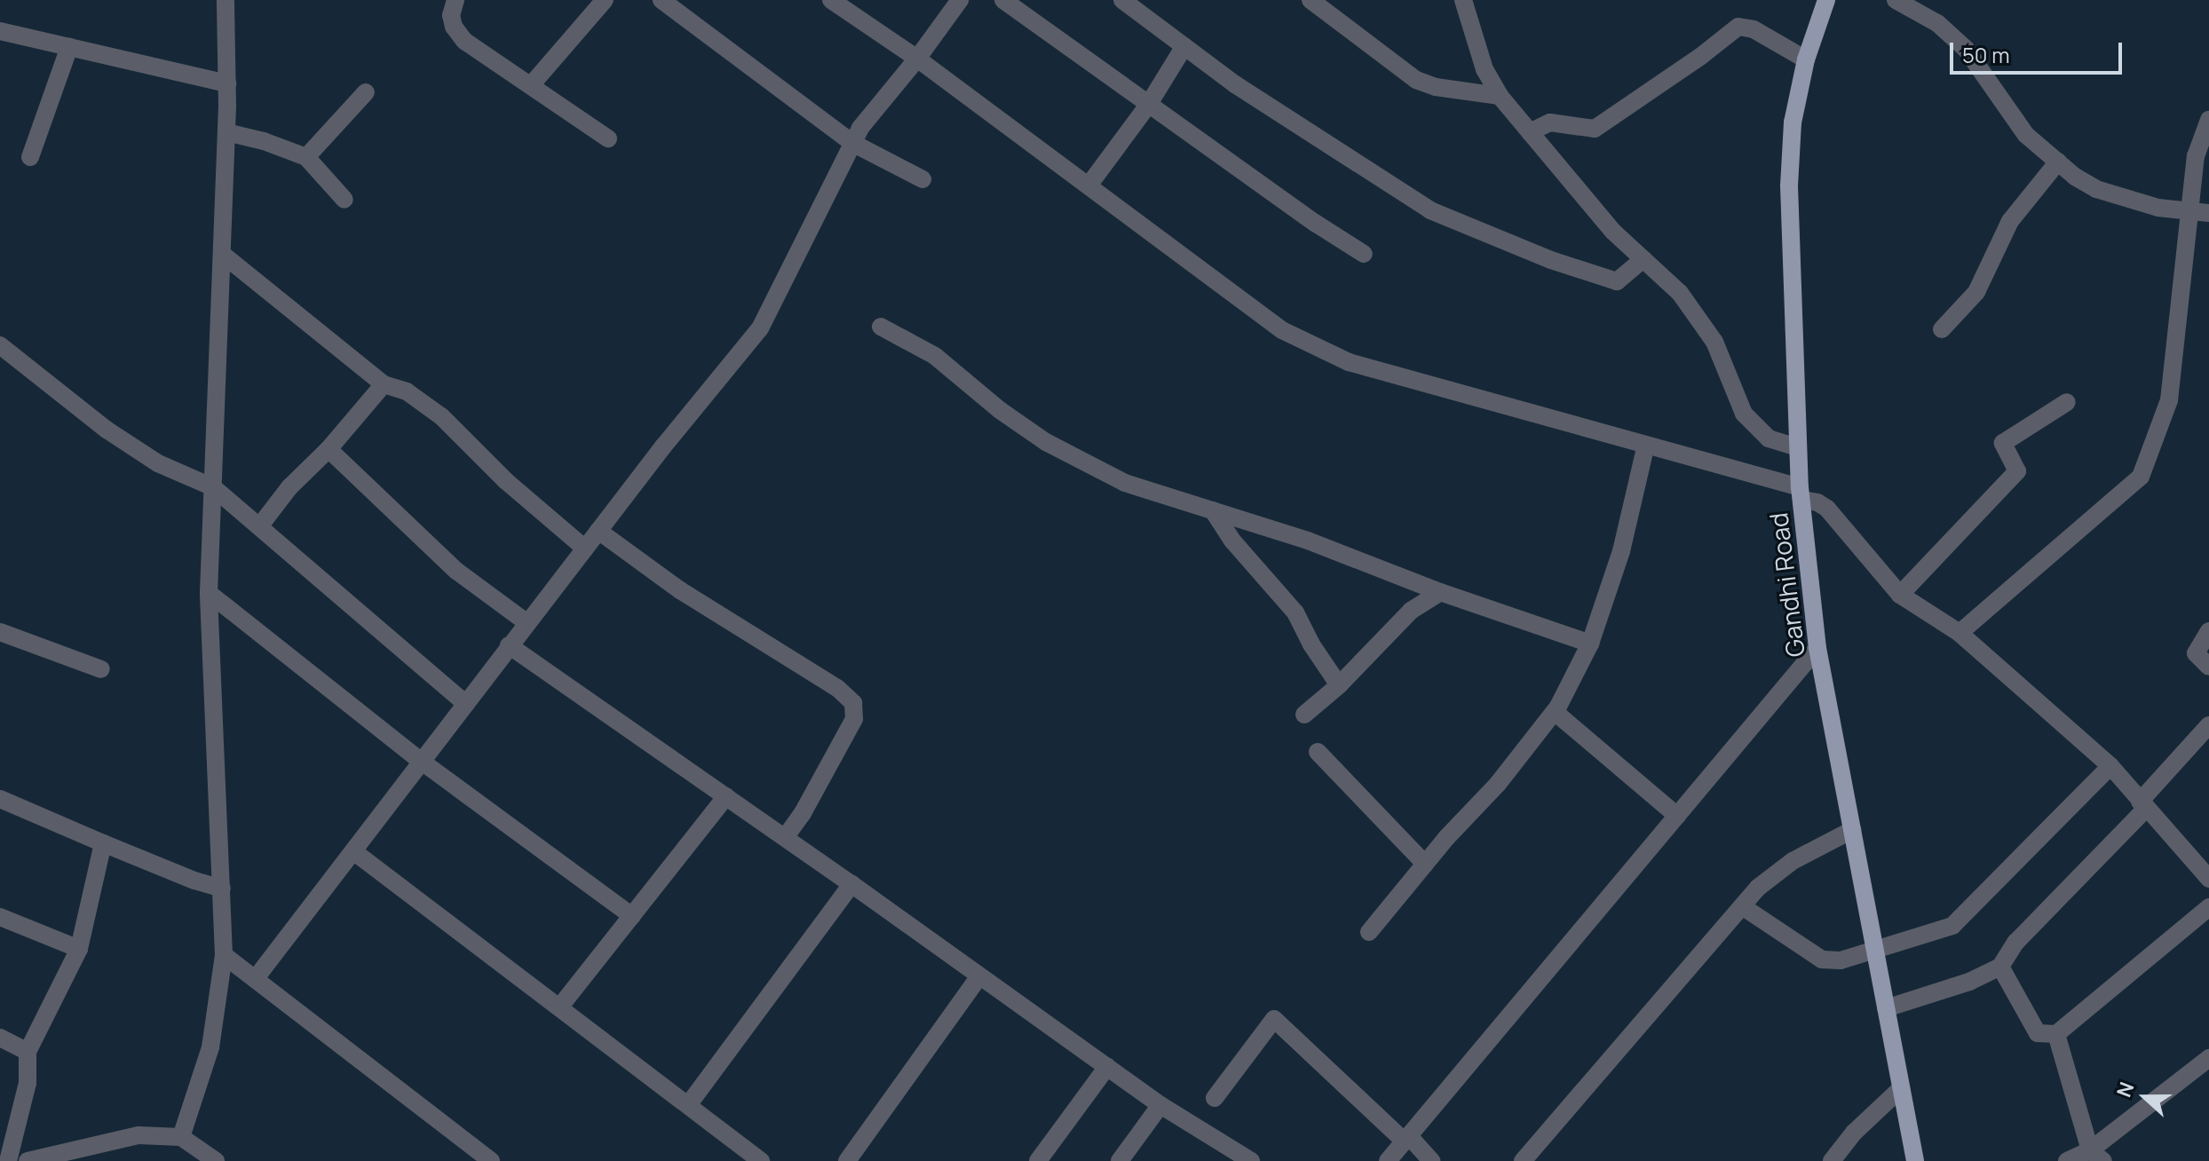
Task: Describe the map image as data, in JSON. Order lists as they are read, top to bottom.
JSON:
{
  "streets": {
    "main road": ["Gandhi Road"]
  },
  "scale_bar": "50 m",
  "north": "left"
}
